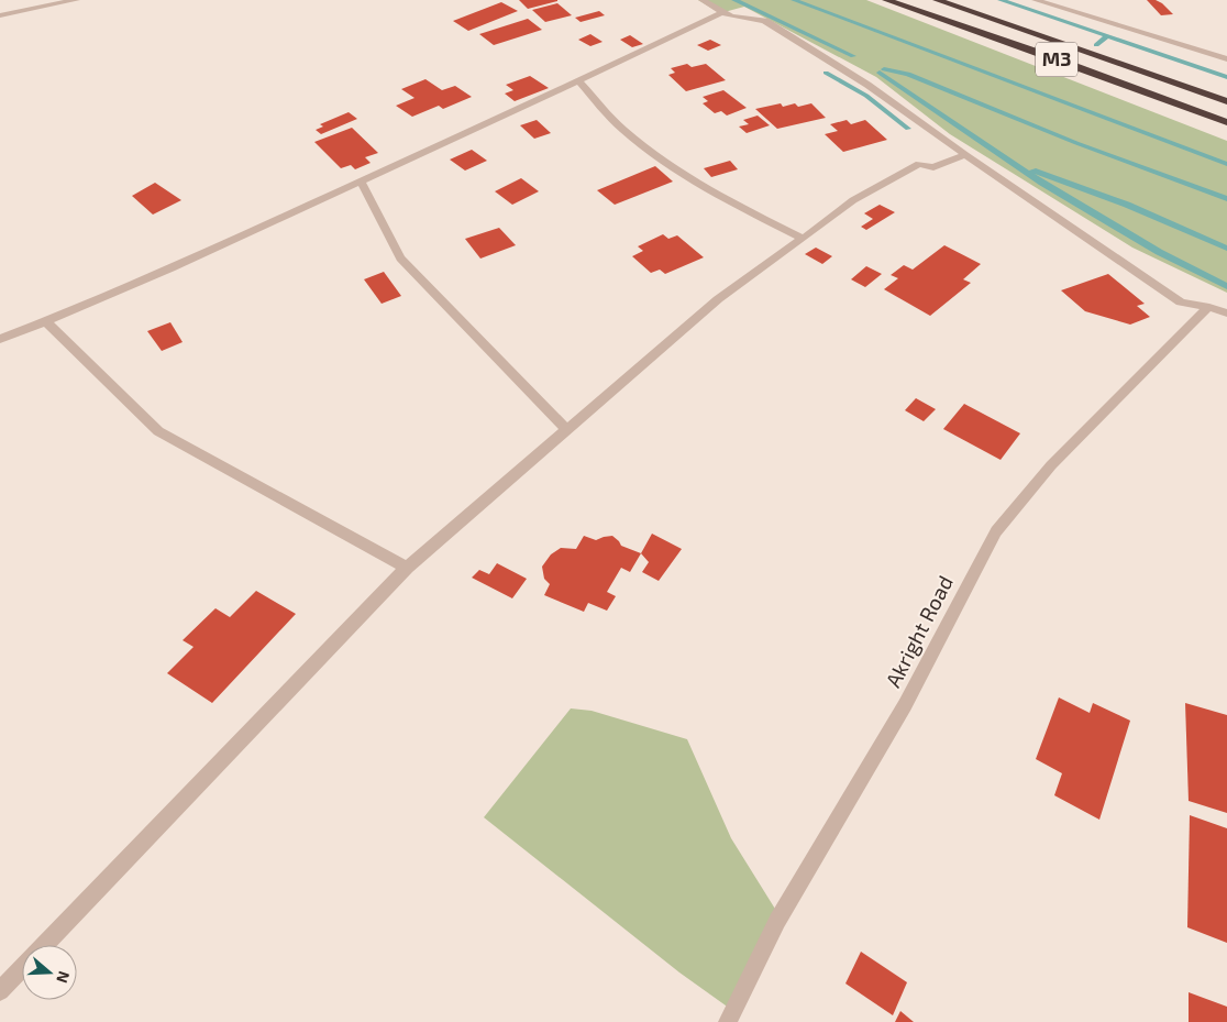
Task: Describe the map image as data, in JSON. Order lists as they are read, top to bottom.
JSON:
{
  "streets": {
    "highway": ["M3"],
    "street": ["Akright Road"]
  },
  "north": "right"
}
